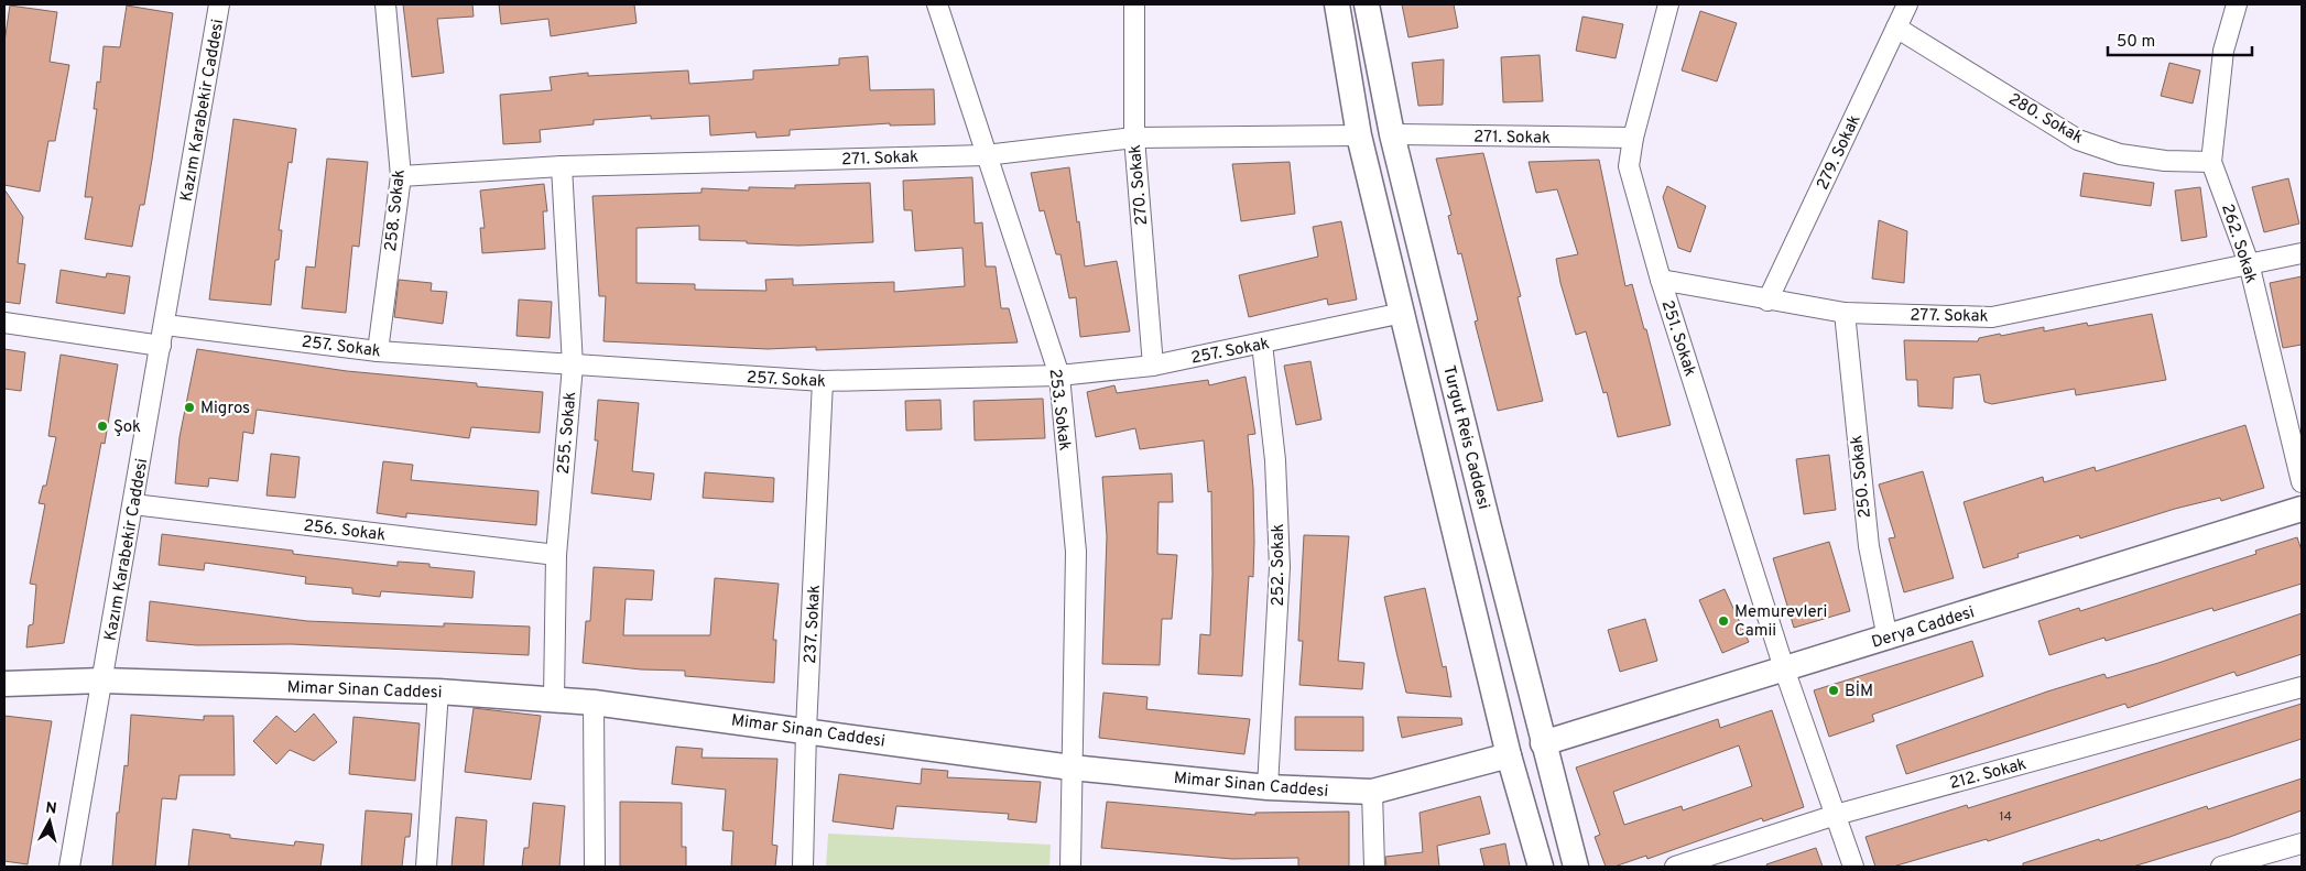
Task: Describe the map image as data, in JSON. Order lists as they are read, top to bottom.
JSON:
{
  "streets": {
    "main road": ["Turgut Reis Caddesi", "Derya Caddesi", "Mimar Sinan Caddesi"],
    "street": [
      "Kazım Karabekir Caddesi",
      "280. Sokak",
      "271. Sokak",
      "279. Sokak",
      "270. Sokak",
      "258. Sokak",
      "262. Sokak",
      "277. Sokak",
      "251. Sokak",
      "257. Sokak",
      "253. Sokak",
      "255. Sokak",
      "250. Sokak",
      "256. Sokak",
      "252. Sokak",
      "237. Sokak",
      "212. Sokak"
    ]
  },
  "crossings": [
    ["Kazım Karabekir Caddesi", "257. Sokak"],
    ["Kazım Karabekir Caddesi", "256. Sokak"],
    ["Kazım Karabekir Caddesi", "Mimar Sinan Caddesi"],
    ["280. Sokak", "279. Sokak"],
    ["280. Sokak", "262. Sokak"],
    ["271. Sokak", "270. Sokak"],
    ["271. Sokak", "258. Sokak"],
    ["271. Sokak", "251. Sokak"],
    ["271. Sokak", "253. Sokak"],
    ["271. Sokak", "255. Sokak"],
    ["271. Sokak", "Turgut Reis Caddesi"],
    ["279. Sokak", "277. Sokak"],
    ["270. Sokak", "257. Sokak"],
    ["258. Sokak", "257. Sokak"],
    ["262. Sokak", "277. Sokak"],
    ["277. Sokak", "251. Sokak"],
    ["277. Sokak", "250. Sokak"],
    ["251. Sokak", "Derya Caddesi"],
    ["251. Sokak", "212. Sokak"],
    ["257. Sokak", "253. Sokak"],
    ["257. Sokak", "255. Sokak"],
    ["257. Sokak", "Turgut Reis Caddesi"],
    ["257. Sokak", "252. Sokak"],
    ["257. Sokak", "237. Sokak"],
    ["253. Sokak", "Mimar Sinan Caddesi"],
    ["255. Sokak", "256. Sokak"],
    ["255. Sokak", "Mimar Sinan Caddesi"],
    ["Turgut Reis Caddesi", "Derya Caddesi"],
    ["Turgut Reis Caddesi", "Mimar Sinan Caddesi"],
    ["250. Sokak", "Derya Caddesi"],
    ["252. Sokak", "Mimar Sinan Caddesi"],
    ["237. Sokak", "Mimar Sinan Caddesi"]
  ],
  "places": [
    "Migros",
    "Şok",
    "Memurevleri Camii",
    "BİM"
  ],
  "house_numbers": ["14"],
  "scale_bar": "50 m",
  "north": "top"
}
